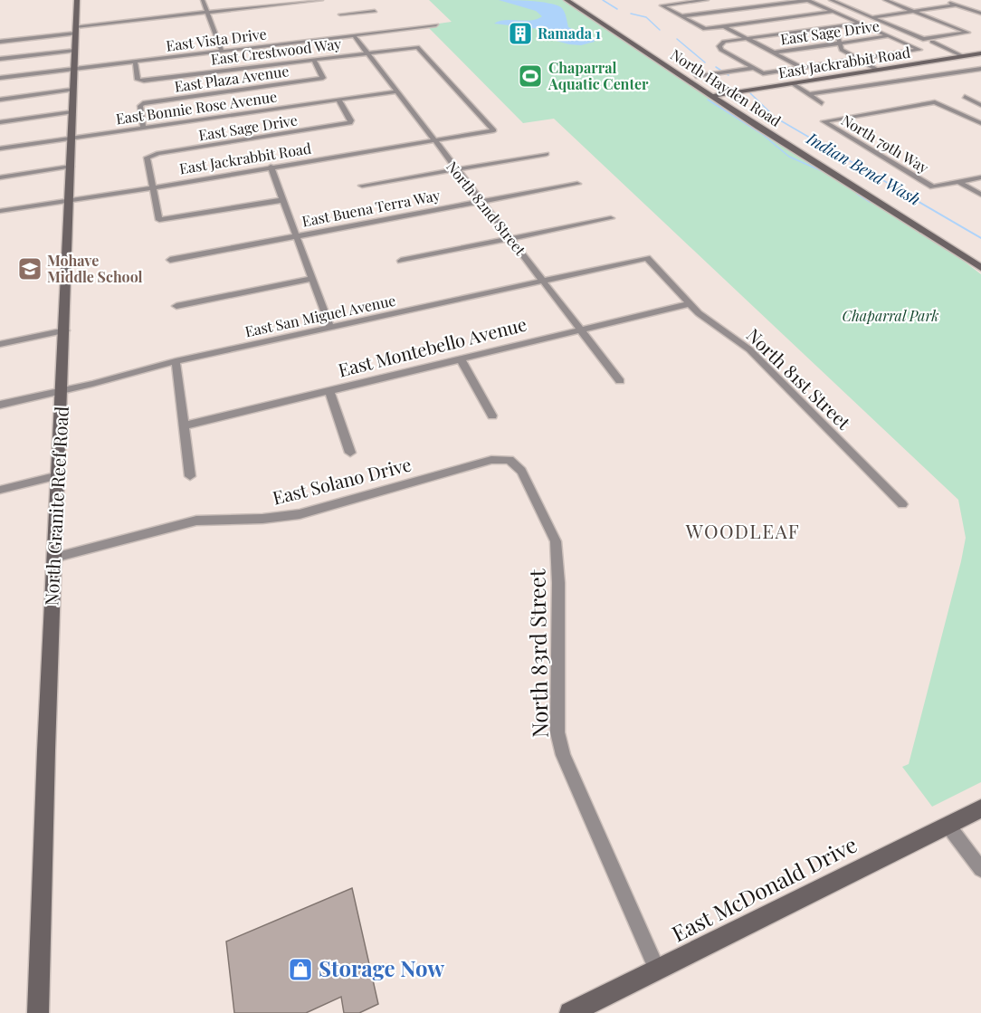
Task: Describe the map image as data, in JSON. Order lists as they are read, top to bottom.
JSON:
{
  "streets": {
    "main road": [
      "East Jackrabbit Road",
      "North Hayden Road",
      "North Granite Reef Road",
      "East McDonald Drive"
    ],
    "street": [
      "East Sage Drive",
      "East Vista Drive",
      "East Crestwood Way",
      "East Plaza Avenue",
      "East Bonnie Rose Avenue",
      "North 79th Way",
      "East Buena Terra Way",
      "North 82nd Street",
      "East San Miguel Avenue",
      "East Montebello Avenue",
      "North 81st Street",
      "East Solano Drive",
      "North 83rd Street"
    ]
  },
  "crossings": [
    ["East Sage Drive", "East Jackrabbit Road"],
    ["East Sage Drive", "East Bonnie Rose Avenue"],
    ["East Vista Drive", "East Crestwood Way"],
    ["East Vista Drive", "North 82nd Street"],
    ["East Vista Drive", "North Granite Reef Road"],
    ["East Crestwood Way", "East Jackrabbit Road"],
    ["East Crestwood Way", "East Plaza Avenue"],
    ["East Crestwood Way", "North 82nd Street"],
    ["East Jackrabbit Road", "North Hayden Road"],
    ["East Jackrabbit Road", "North 79th Way"],
    ["East Jackrabbit Road", "North 82nd Street"],
    ["East Jackrabbit Road", "North Granite Reef Road"],
    ["East Plaza Avenue", "East Bonnie Rose Avenue"],
    ["East Bonnie Rose Avenue", "North 82nd Street"],
    ["East Bonnie Rose Avenue", "North Granite Reef Road"],
    ["East Buena Terra Way", "North 82nd Street"],
    ["North 82nd Street", "East San Miguel Avenue"],
    ["North 82nd Street", "East Montebello Avenue"],
    ["East San Miguel Avenue", "North 81st Street"],
    ["East San Miguel Avenue", "North Granite Reef Road"],
    ["East Montebello Avenue", "North 81st Street"],
    ["East Solano Drive", "North Granite Reef Road"],
    ["East Solano Drive", "North 83rd Street"],
    ["North 83rd Street", "East McDonald Drive"]
  ],
  "districts": ["WOODLEAF"],
  "water": ["Indian Bend Wash"],
  "parks": ["Chaparral Park"],
  "places": {
    "building": ["Ramada 1"],
    "sports": ["Chaparral Aquatic Center"],
    "school or university": ["Mohave Middle School"],
    "shop": ["Storage Now"]
  }
}
